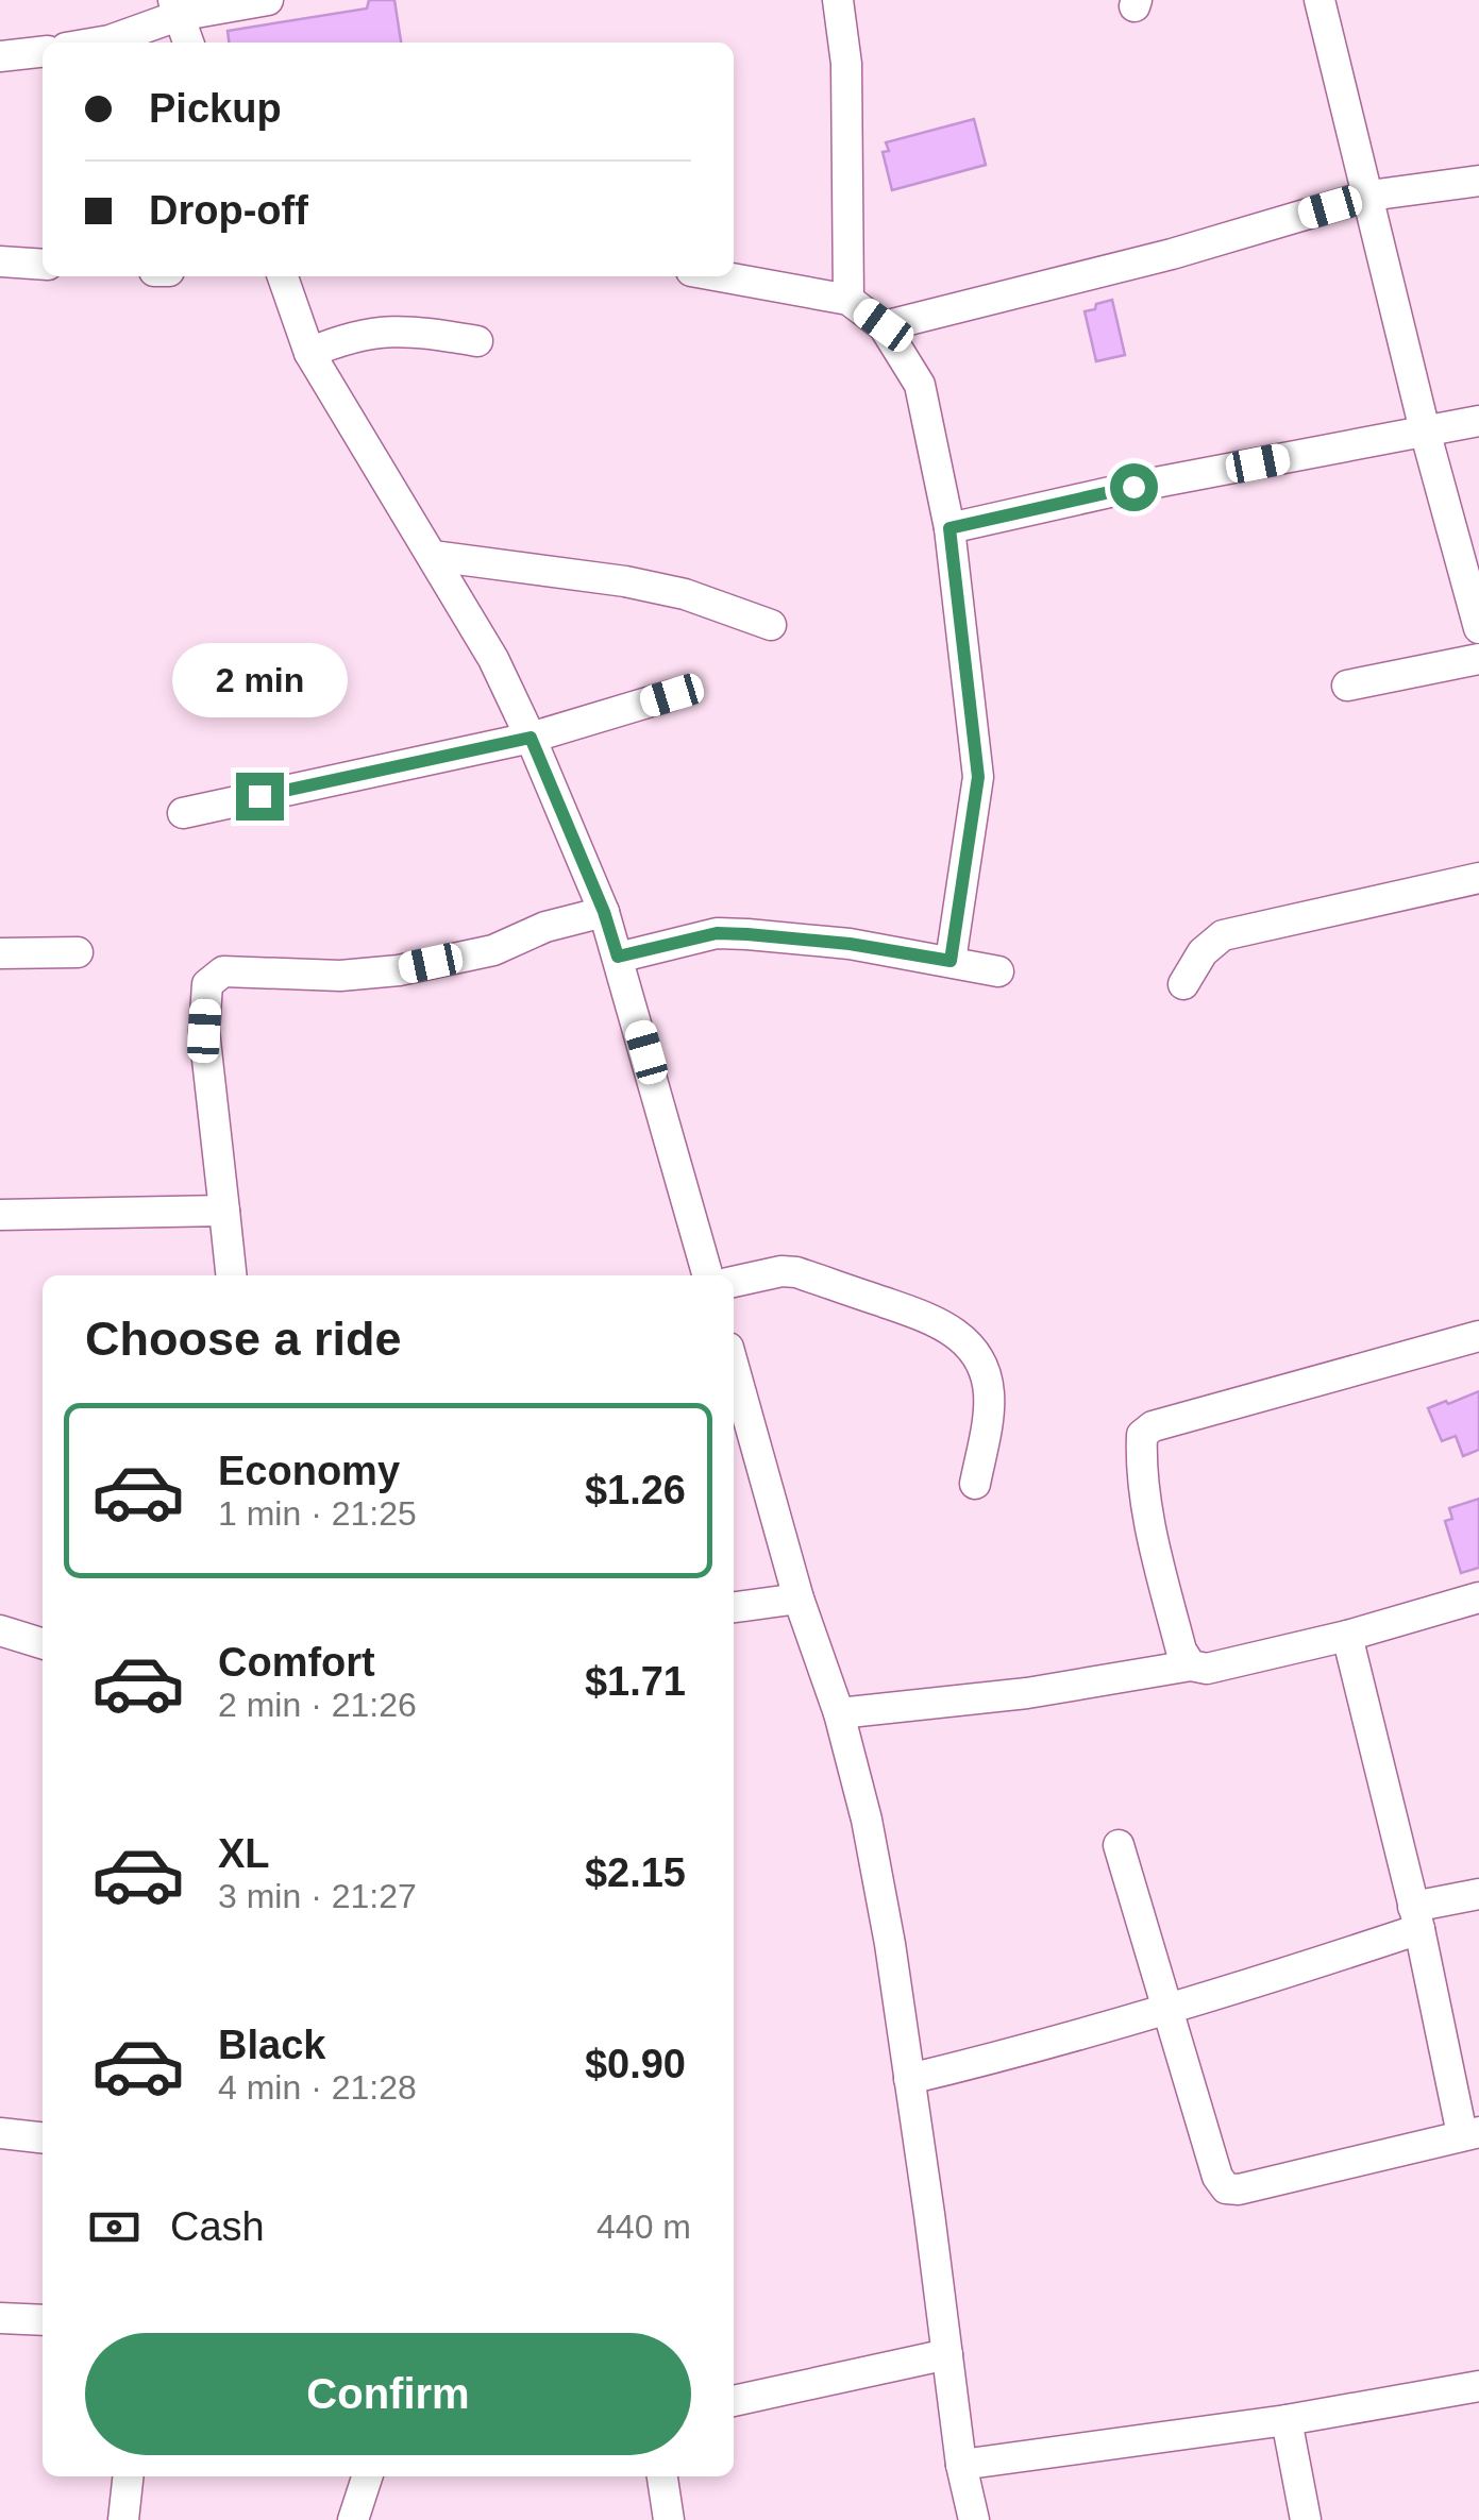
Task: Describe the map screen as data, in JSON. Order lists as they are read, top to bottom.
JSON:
{
  "page": {
    "banner": ["Pickup", "Drop-off"],
    "bubble": "2 min",
    "heading": "Choose a ride",
    "list": [
      {
        "name": "Economy",
        "note": "1 min · 21:25",
        "value": "$1.26"
      },
      {
        "name": "Comfort",
        "note": "2 min · 21:26",
        "value": "$1.71"
      },
      {
        "name": "XL",
        "note": "3 min · 21:27",
        "value": "$2.15"
      },
      {
        "name": "Black",
        "note": "4 min · 21:28",
        "value": "$0.90"
      }
    ],
    "pay": ["Cash", "440 m"],
    "buttons": "Confirm"
  }
}
